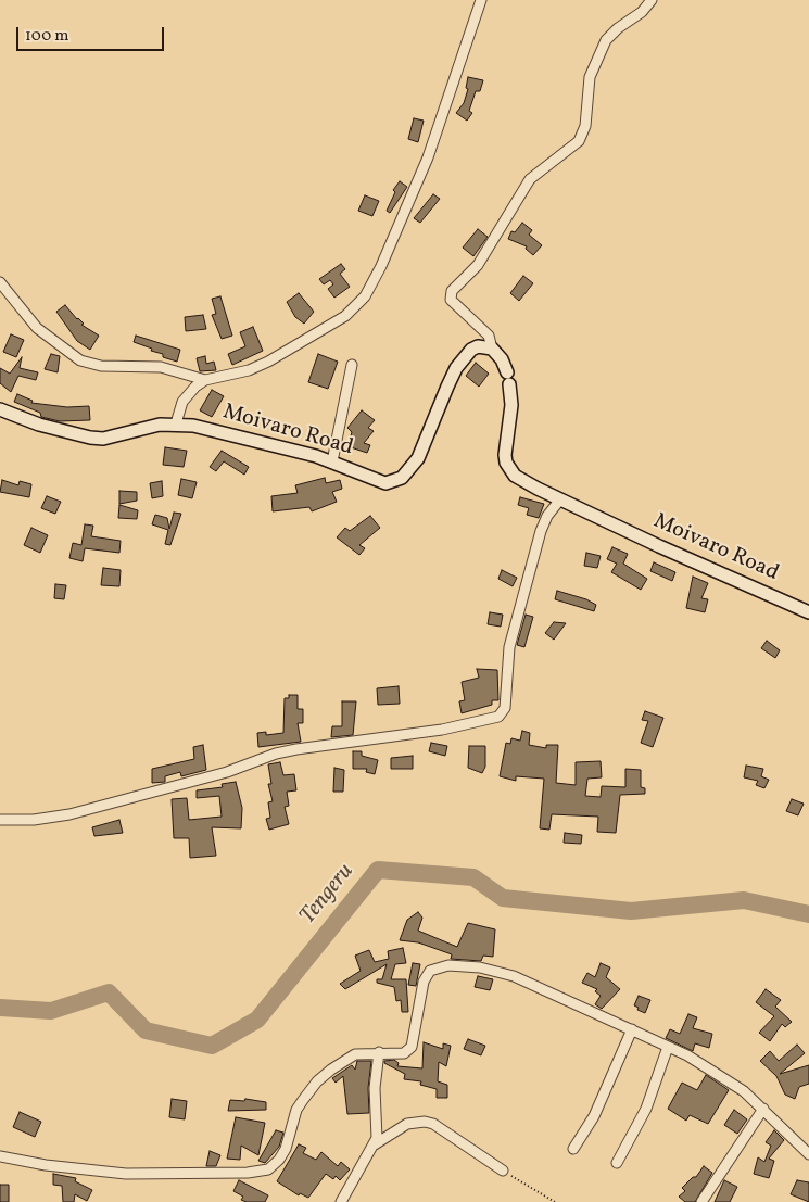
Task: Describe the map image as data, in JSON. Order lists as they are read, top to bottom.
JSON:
{
  "streets": {
    "street": ["Moivaro Road"]
  },
  "water": ["Tengeru"],
  "scale_bar": "100 m"
}
